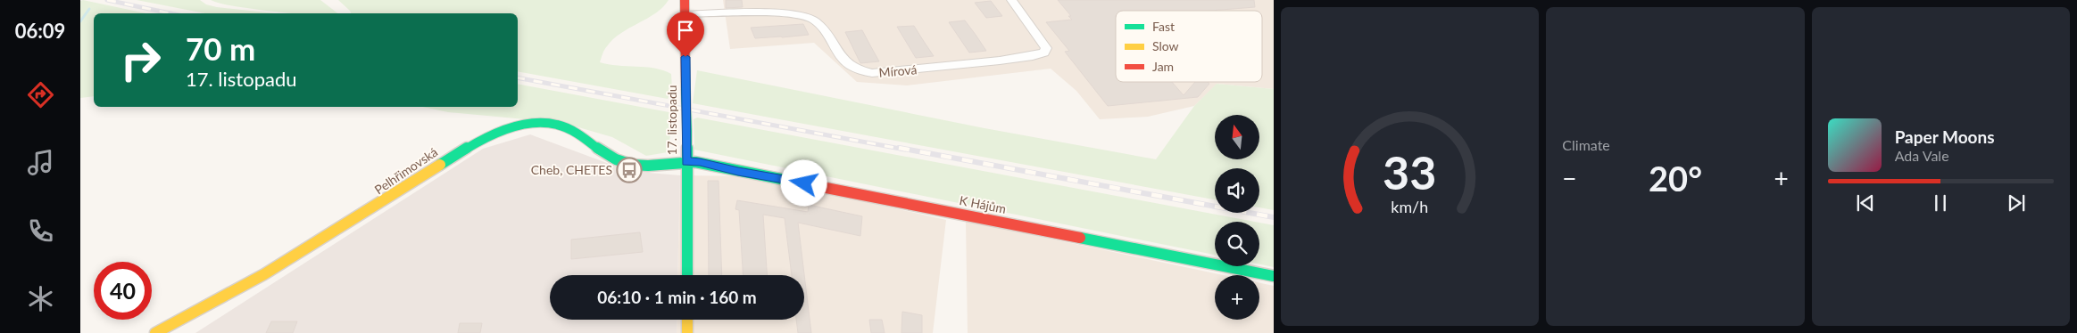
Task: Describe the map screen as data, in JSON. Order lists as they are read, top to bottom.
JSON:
{
  "streets": {
    "street": [
      "Mírová",
      "17. listopadu",
      "Pelhřimovská",
      "K Hájům"
    ]
  },
  "crossings": [
    ["Mírová", "17. listopadu"],
    ["17. listopadu", "Pelhřimovská"],
    ["17. listopadu", "K Hájům"],
    ["Pelhřimovská", "K Hájům"]
  ],
  "places": {
    "bus stop": ["Cheb, CHETES"]
  },
  "legend": ["Fast", "Slow", "Jam"],
  "north": "top",
  "page": {
    "tabs": "06:09",
    "tile": "Climate",
    "turn": ["70 m", "17. listopadu"],
    "map_buttons": "+",
    "song": ["Paper Moons", "Ada Vale"],
    "heat": ["−", "20°", "+"],
    "limit": "40",
    "trip": "06:10 · 1 min · 160 m",
    "gauge": ["33", "km/h"]
  }
}
